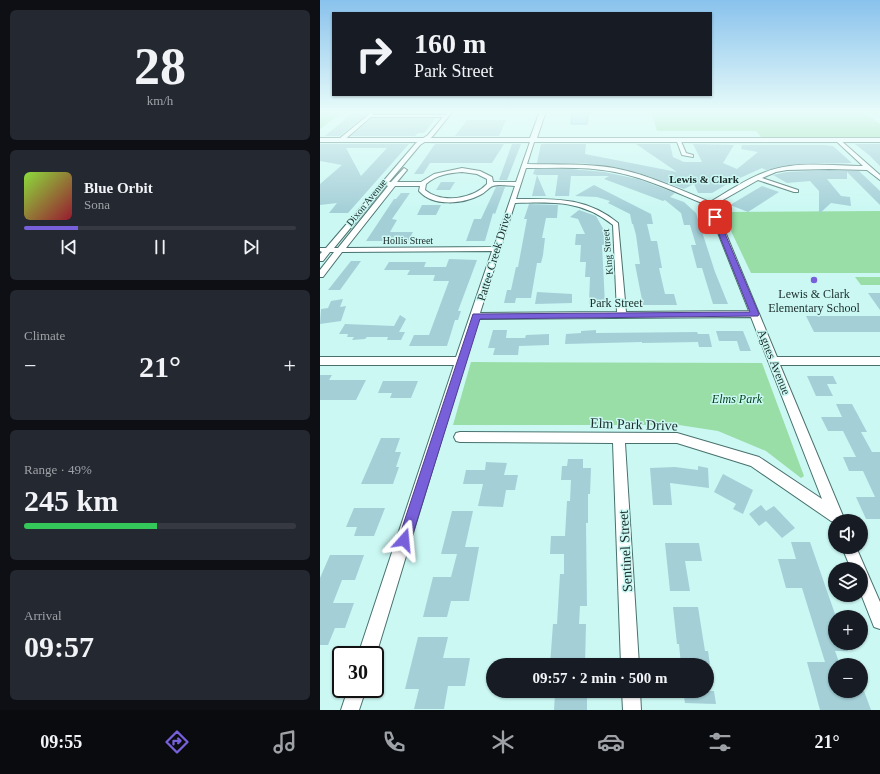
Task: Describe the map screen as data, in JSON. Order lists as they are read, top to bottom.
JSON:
{
  "streets": {
    "street": [
      "Dixon Avenue",
      "Hollis Street",
      "King Street",
      "Pattee Creek Drive",
      "Park Street",
      "Agnes Avenue",
      "Elm Park Drive",
      "Sentinel Street"
    ]
  },
  "crossings": [
    ["Dixon Avenue", "Hollis Street"],
    ["Hollis Street", "Pattee Creek Drive"],
    ["King Street", "Pattee Creek Drive"],
    ["King Street", "Park Street"],
    ["Pattee Creek Drive", "Park Street"],
    ["Park Street", "Agnes Avenue"],
    ["Elm Park Drive", "Sentinel Street"]
  ],
  "districts": ["Lewis & Clark"],
  "parks": ["Elms Park"],
  "places": ["Lewis & Clark Elementary School"],
  "page": {
    "tile": [
      ["28", "km/h"],
      "Climate",
      ["Range · 49%", "245 km"],
      ["Arrival", "09:57"]
    ],
    "turn": ["160 m", "Park Street"],
    "song": ["Blue Orbit", "Sona"],
    "heat": ["−", "21°", "+"],
    "map_buttons": ["+", "−"],
    "limit": "30",
    "trip": "09:57 · 2 min · 500 m",
    "tabs": ["09:55", "21°"]
  }
}
